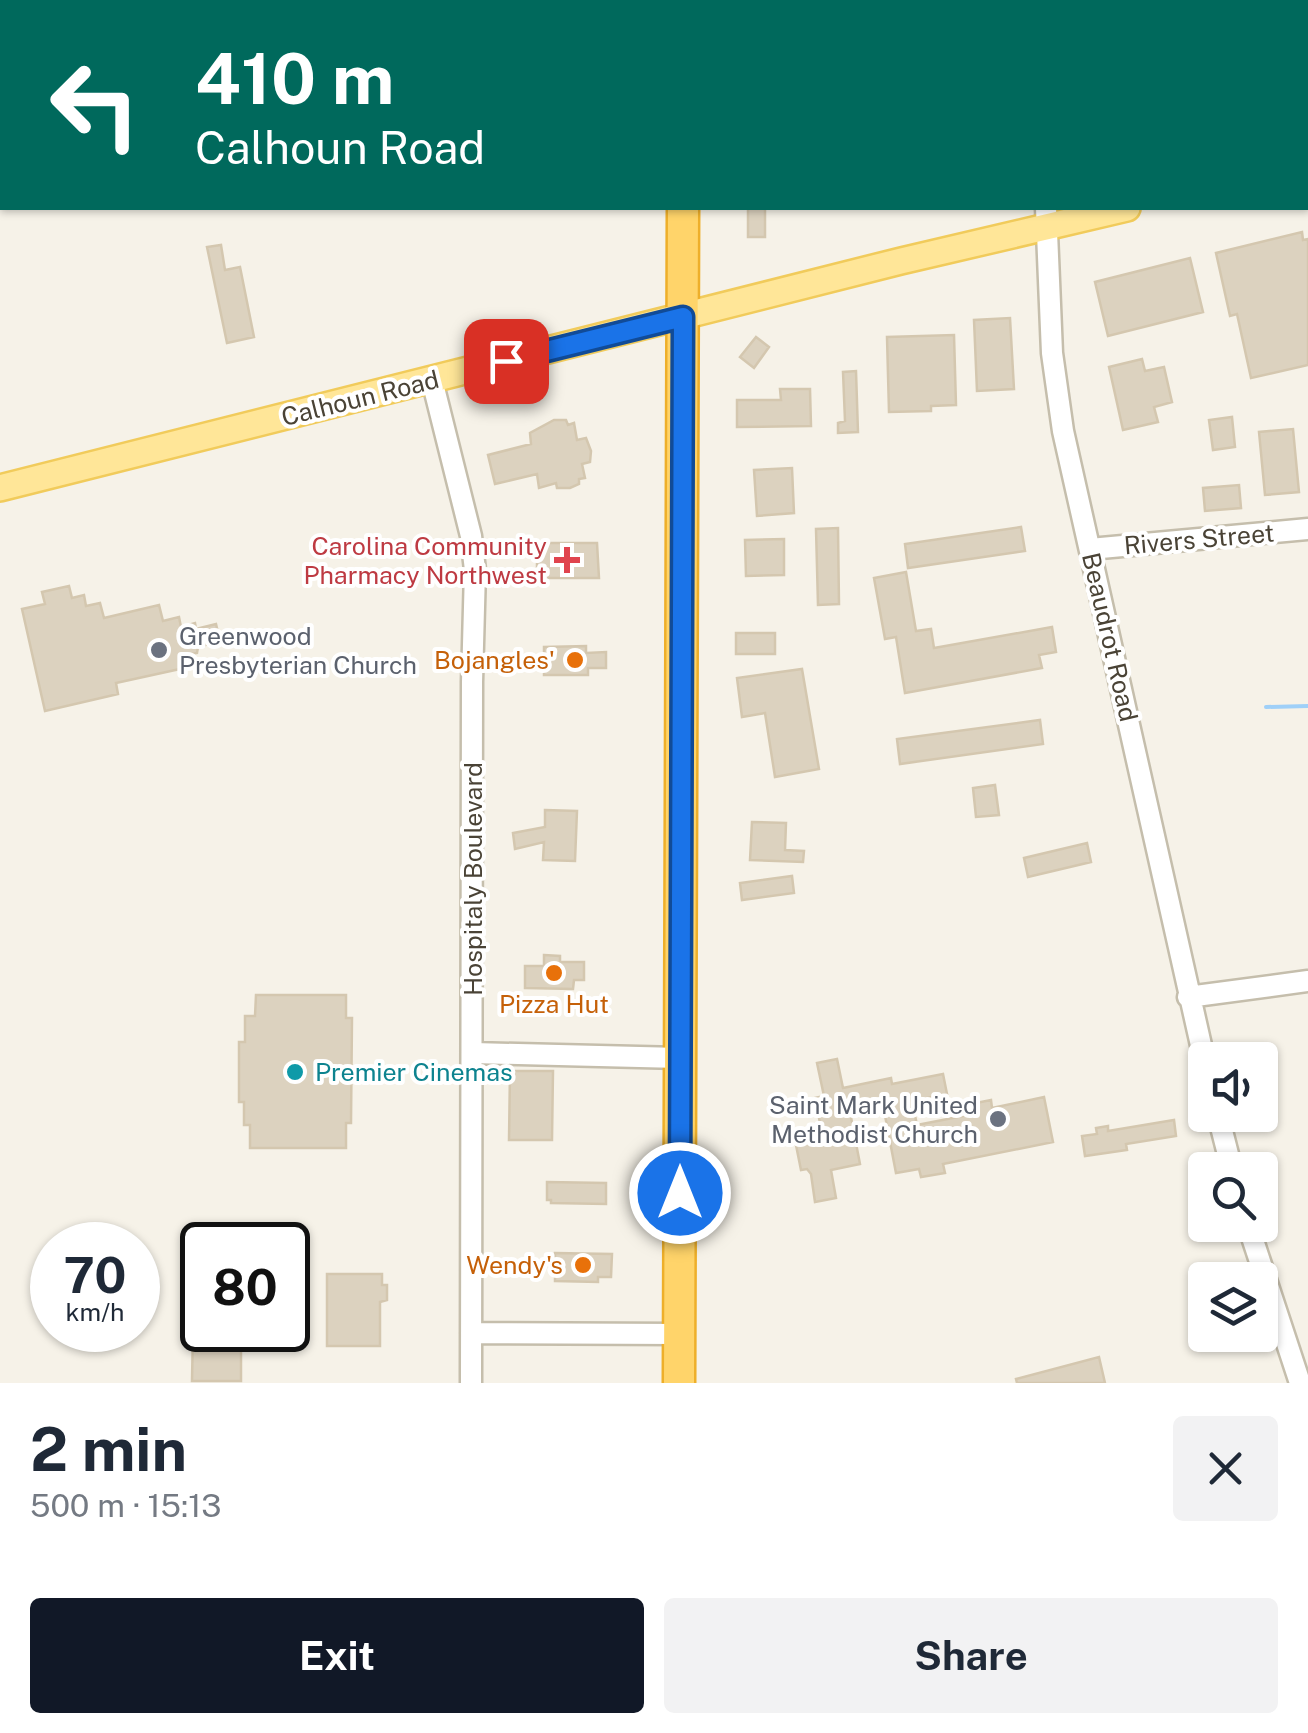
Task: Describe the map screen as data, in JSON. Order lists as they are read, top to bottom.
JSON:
{
  "streets": {
    "main road": ["Calhoun Road"],
    "street": ["Rivers Street", "Beaudrot Road", "Hospitaly Boulevard"]
  },
  "crossings": [
    ["Calhoun Road", "Beaudrot Road"],
    ["Calhoun Road", "Hospitaly Boulevard"],
    ["Rivers Street", "Beaudrot Road"]
  ],
  "places": {
    "health": ["Carolina Community Pharmacy Northwest"],
    "other": [
      "Greenwood Presbyterian Church",
      "Bojangles'",
      "Pizza Hut",
      "Premier Cinemas",
      "Saint Mark United Methodist Church",
      "Wendy's"
    ]
  },
  "page": {
    "turn": ["410 m", "Calhoun Road"],
    "speed": "70 km/h",
    "limit": "80",
    "heading": ["2 min", "500 m · 15:13"],
    "buttons": ["Exit", "Share"]
  }
}
